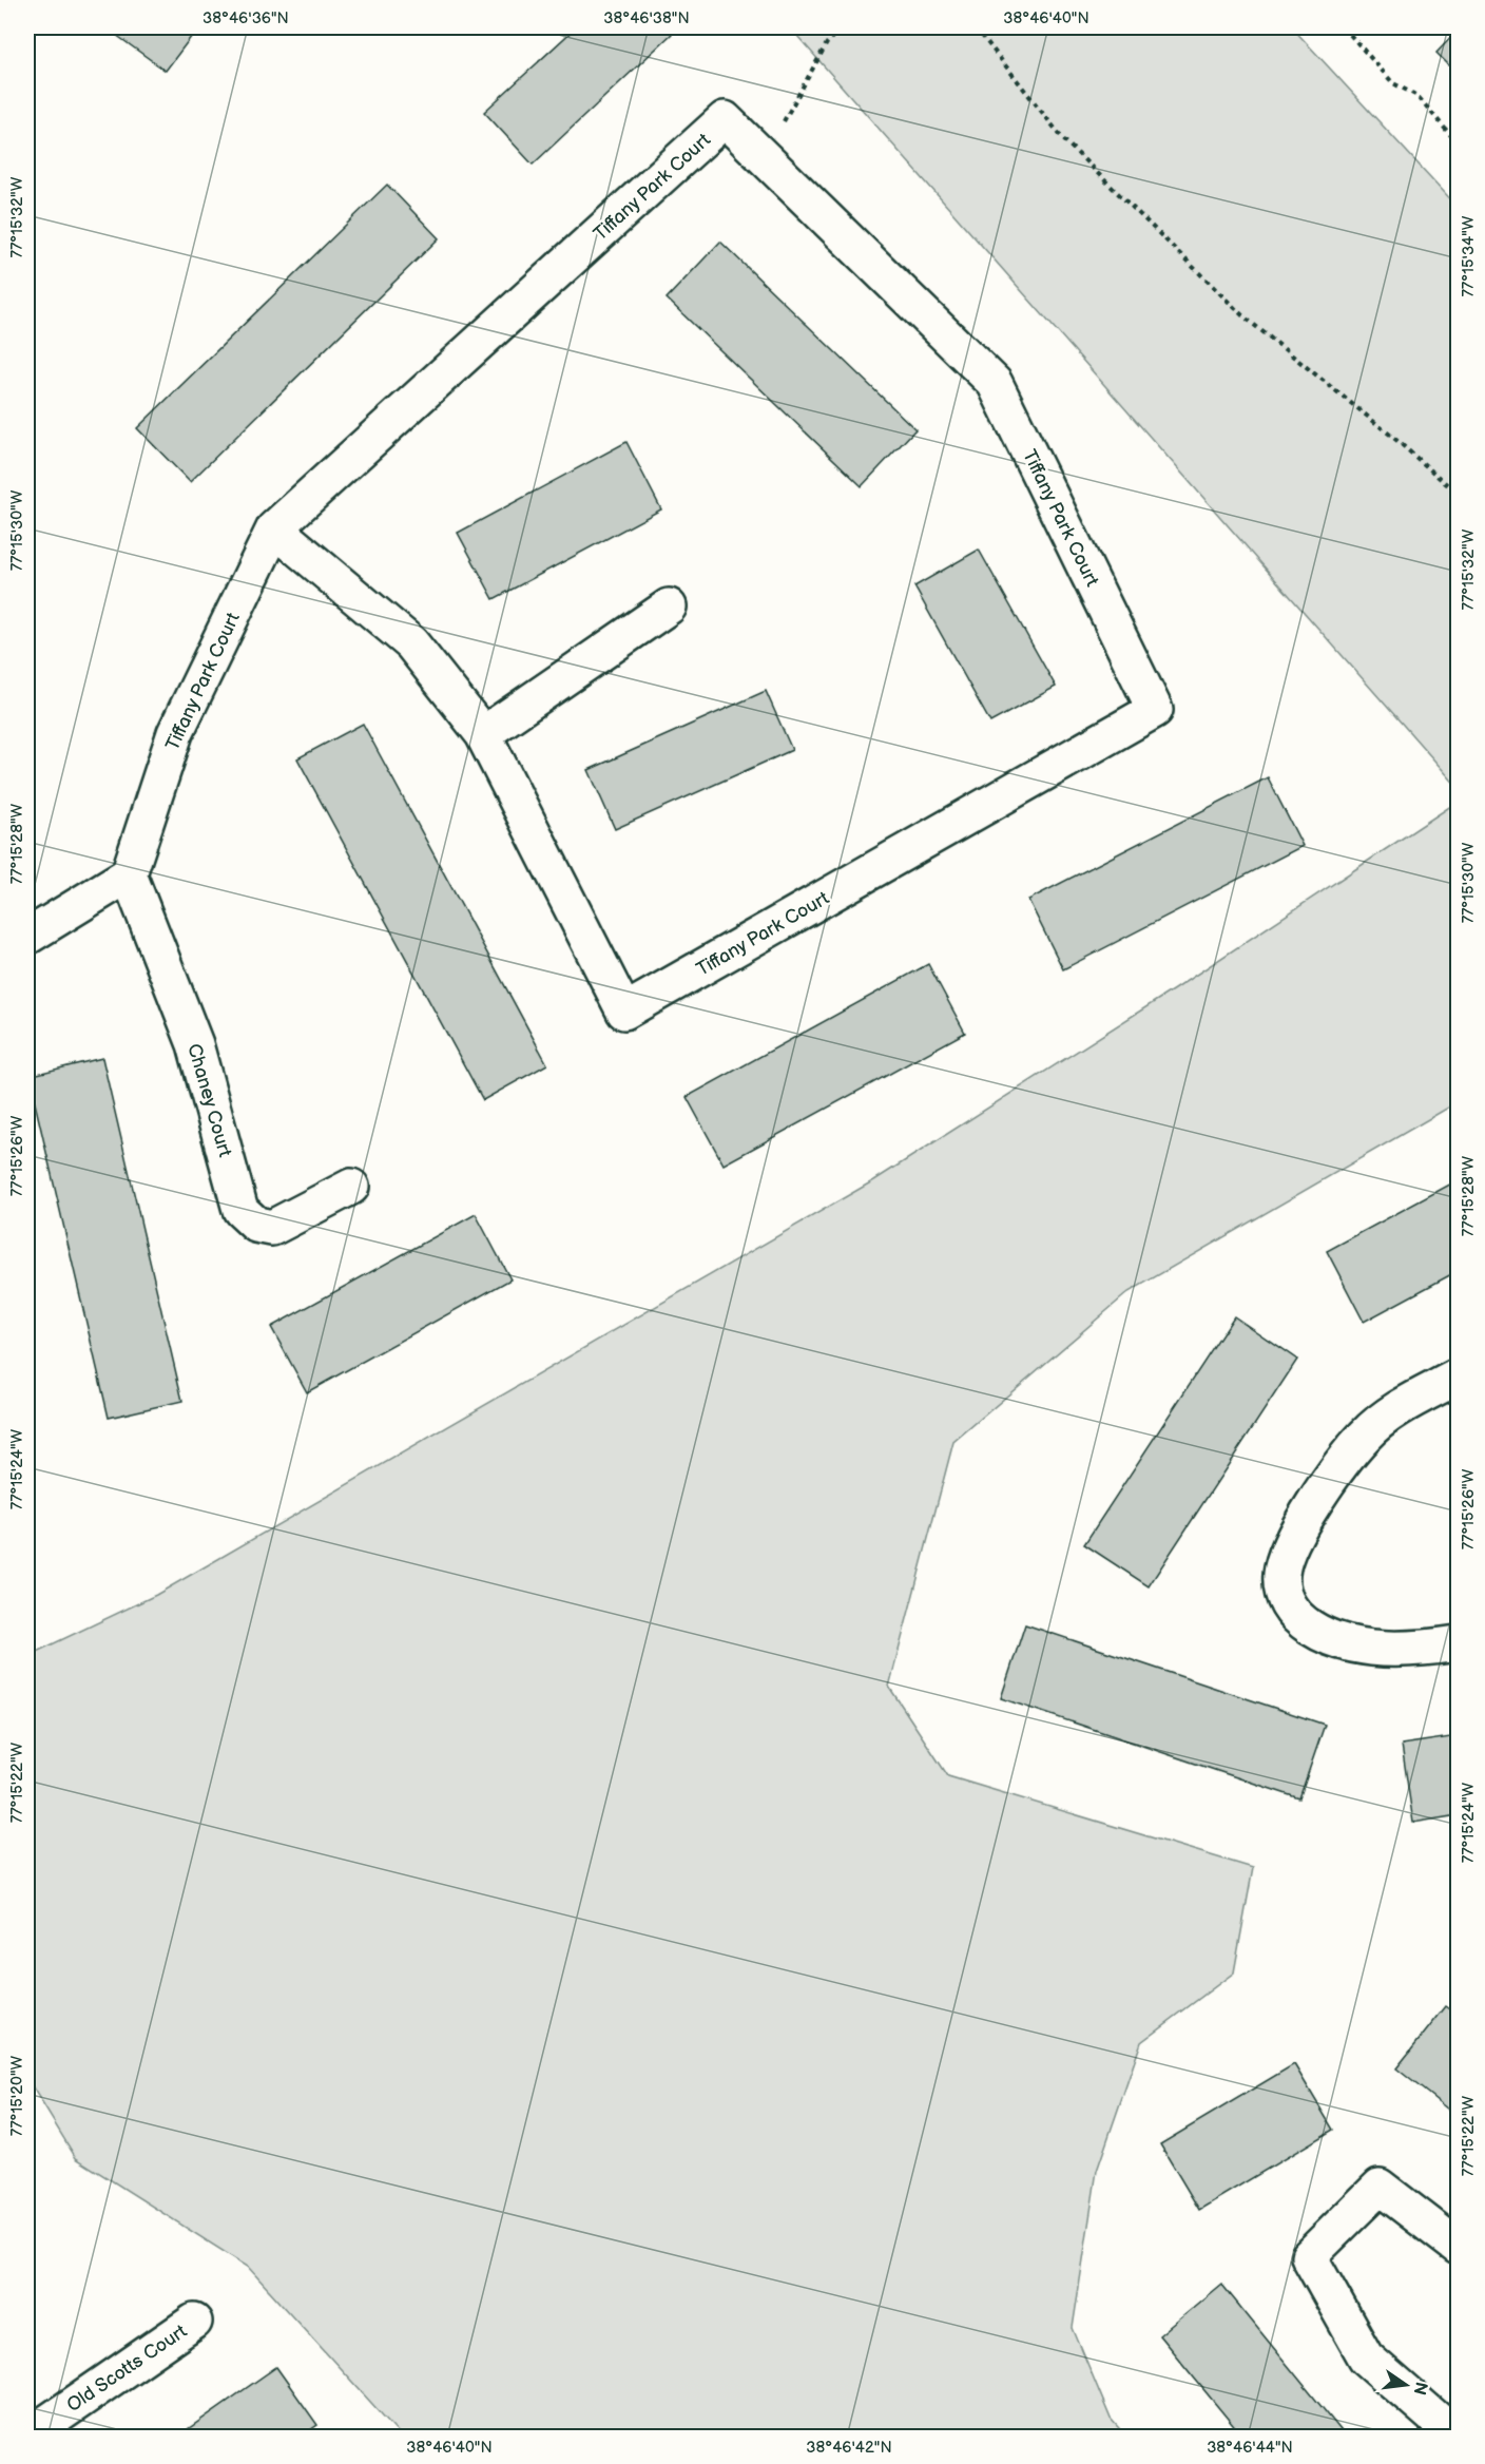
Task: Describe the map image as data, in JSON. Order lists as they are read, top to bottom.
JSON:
{
  "streets": {
    "street": ["Tiffany Park Court", "Chaney Court", "Old Scotts Court"]
  },
  "crossings": [
    ["Tiffany Park Court", "Chaney Court"]
  ],
  "north": "right",
  "coordinates": [
    "38°46'36\"N",
    "38°46'38\"N",
    "38°46'40\"N",
    "77°15'32\"W",
    "77°15'34\"W",
    "77°15'30\"W",
    "77°15'28\"W",
    "77°15'26\"W",
    "77°15'24\"W",
    "77°15'22\"W",
    "77°15'20\"W",
    "38°46'42\"N",
    "38°46'44\"N"
  ]
}
